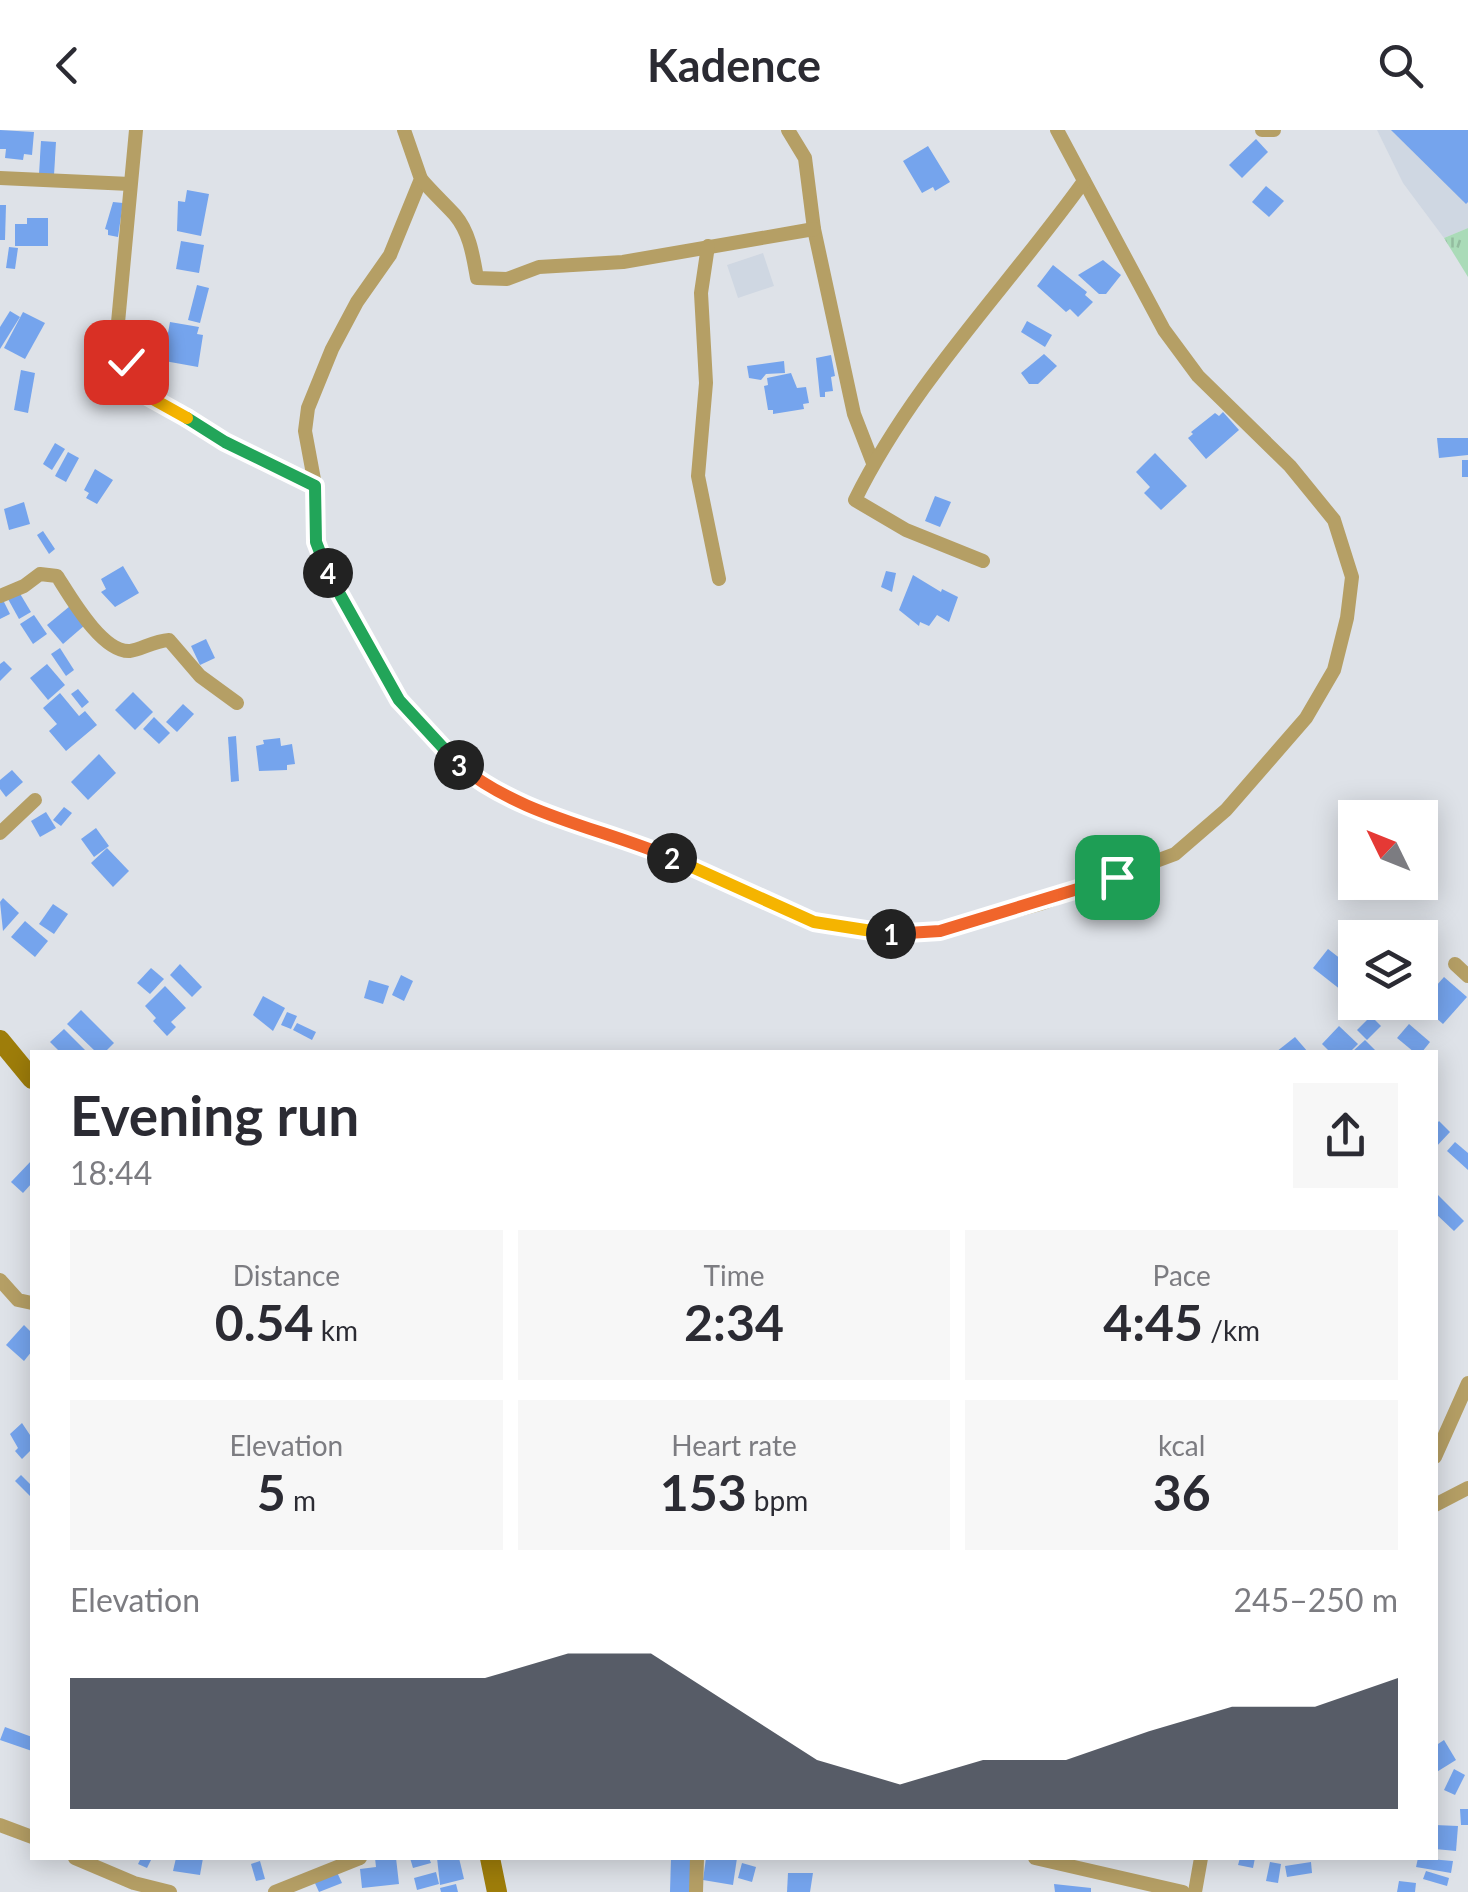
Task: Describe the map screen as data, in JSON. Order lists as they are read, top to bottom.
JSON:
{
  "north": "top left",
  "page": {
    "header": "Kadence",
    "pins": [
      "4",
      "3",
      "2",
      "1"
    ],
    "heading": ["Evening run", "18:44"],
    "stats": [
      ["Distance", "0.54 km"],
      ["Time", "2:34"],
      ["Pace", "4:45 /km"],
      ["Elevation", "5 m"],
      ["Heart rate", "153 bpm"],
      ["kcal", "36"]
    ],
    "chart": ["Elevation", "245–250 m"]
  }
}
